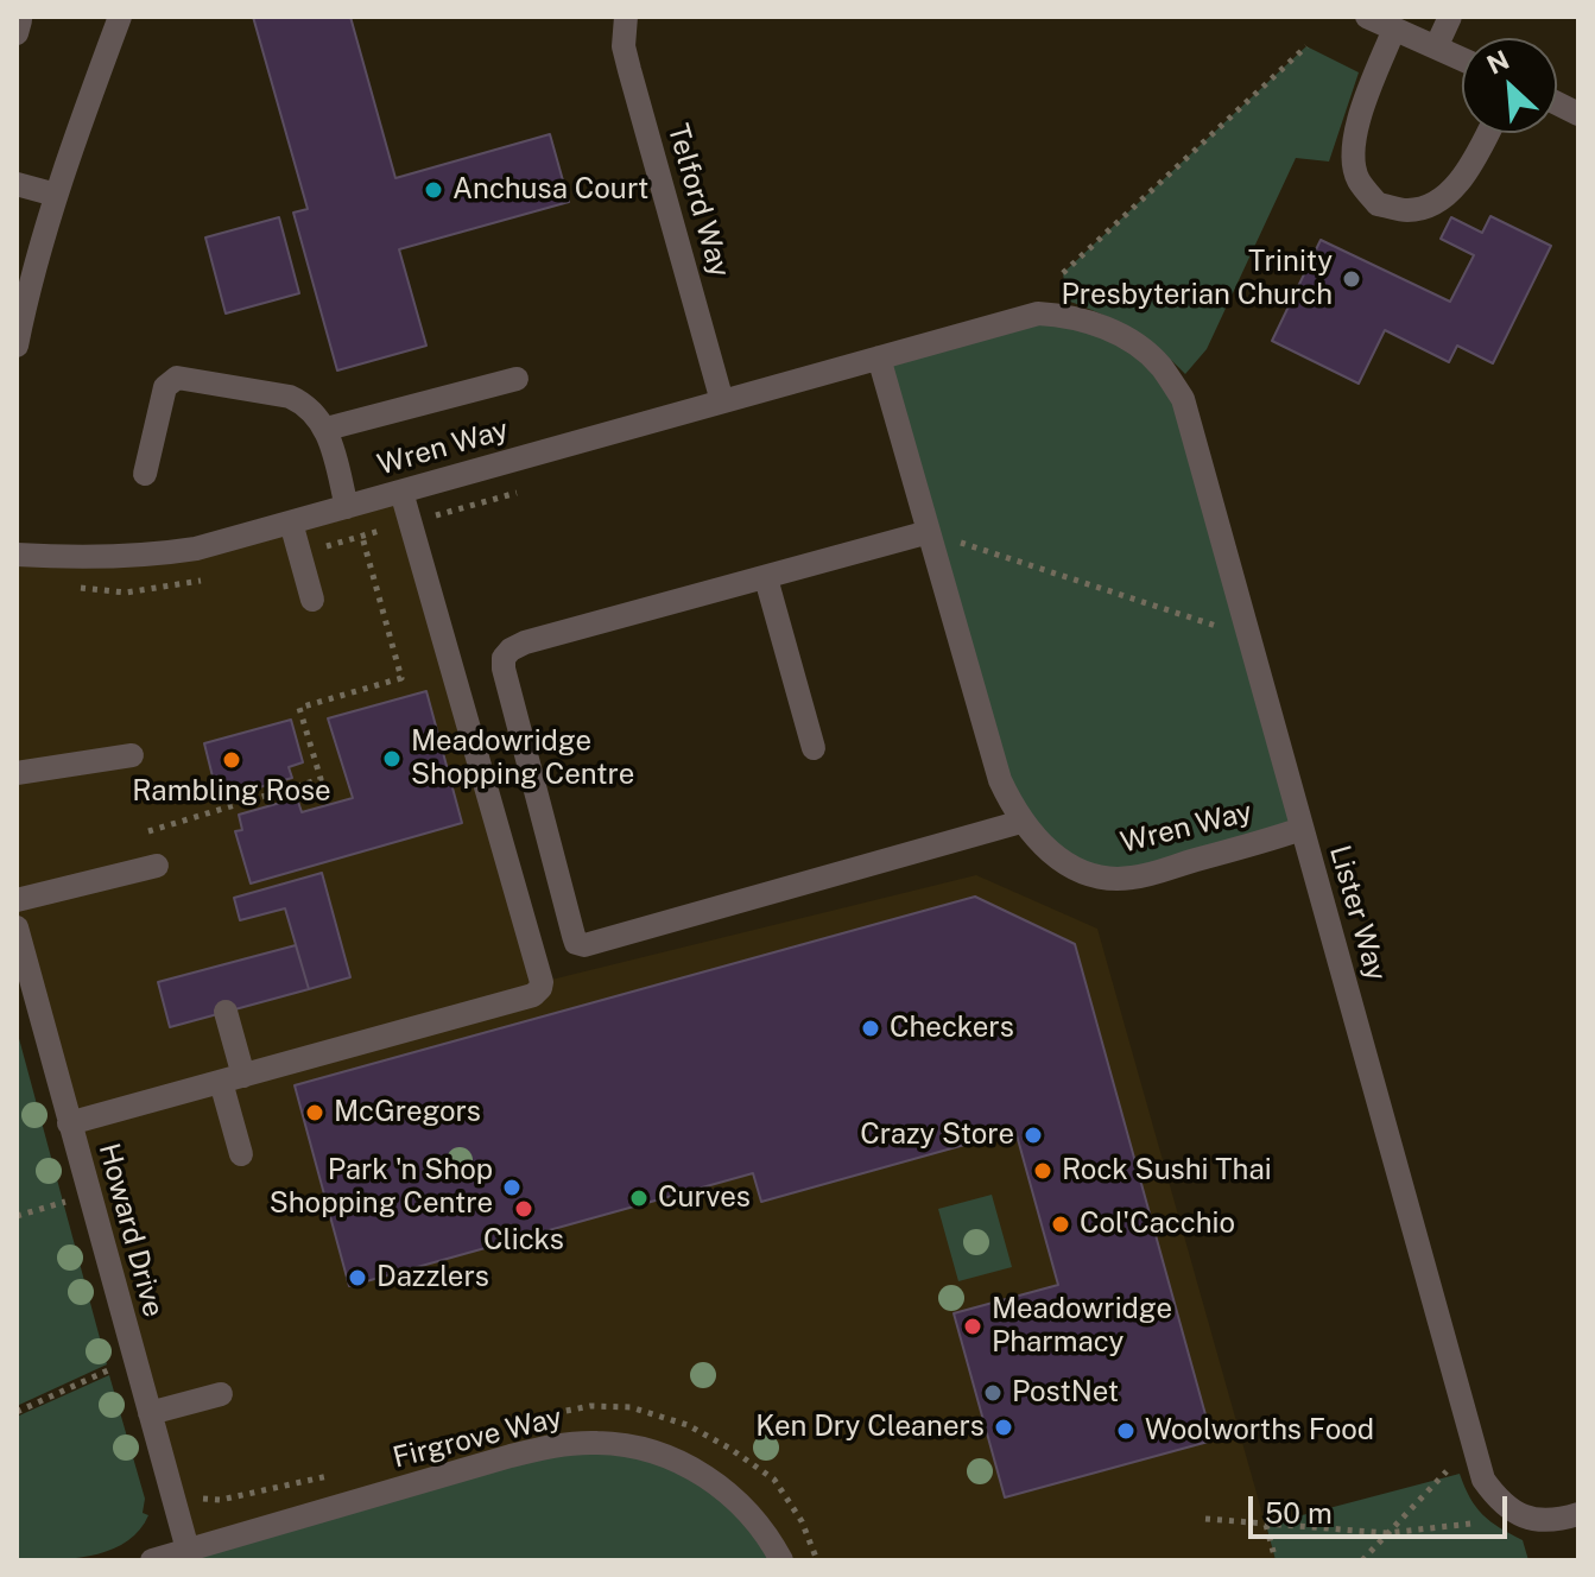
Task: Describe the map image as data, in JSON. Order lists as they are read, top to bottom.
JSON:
{
  "streets": {
    "street": [
      "Telford Way",
      "Wren Way",
      "Lister Way",
      "Howard Drive",
      "Firgrove Way"
    ]
  },
  "crossings": [
    ["Telford Way", "Wren Way"],
    ["Wren Way", "Lister Way"],
    ["Howard Drive", "Firgrove Way"]
  ],
  "places": [
    "Anchusa Court",
    "Trinity Presbyterian Church",
    "Meadowridge Shopping Centre",
    "Rambling Rose",
    "Checkers",
    "McGregors",
    "Crazy Store",
    "Rock Sushi Thai",
    "Park 'n Shop Shopping Centre",
    "Curves",
    "Clicks",
    "Col'Cacchio",
    "Dazzlers",
    "Meadowridge Pharmacy",
    "PostNet",
    "Ken Dry Cleaners",
    "Woolworths Food"
  ],
  "scale_bar": "50 m",
  "north": "top left"
}
